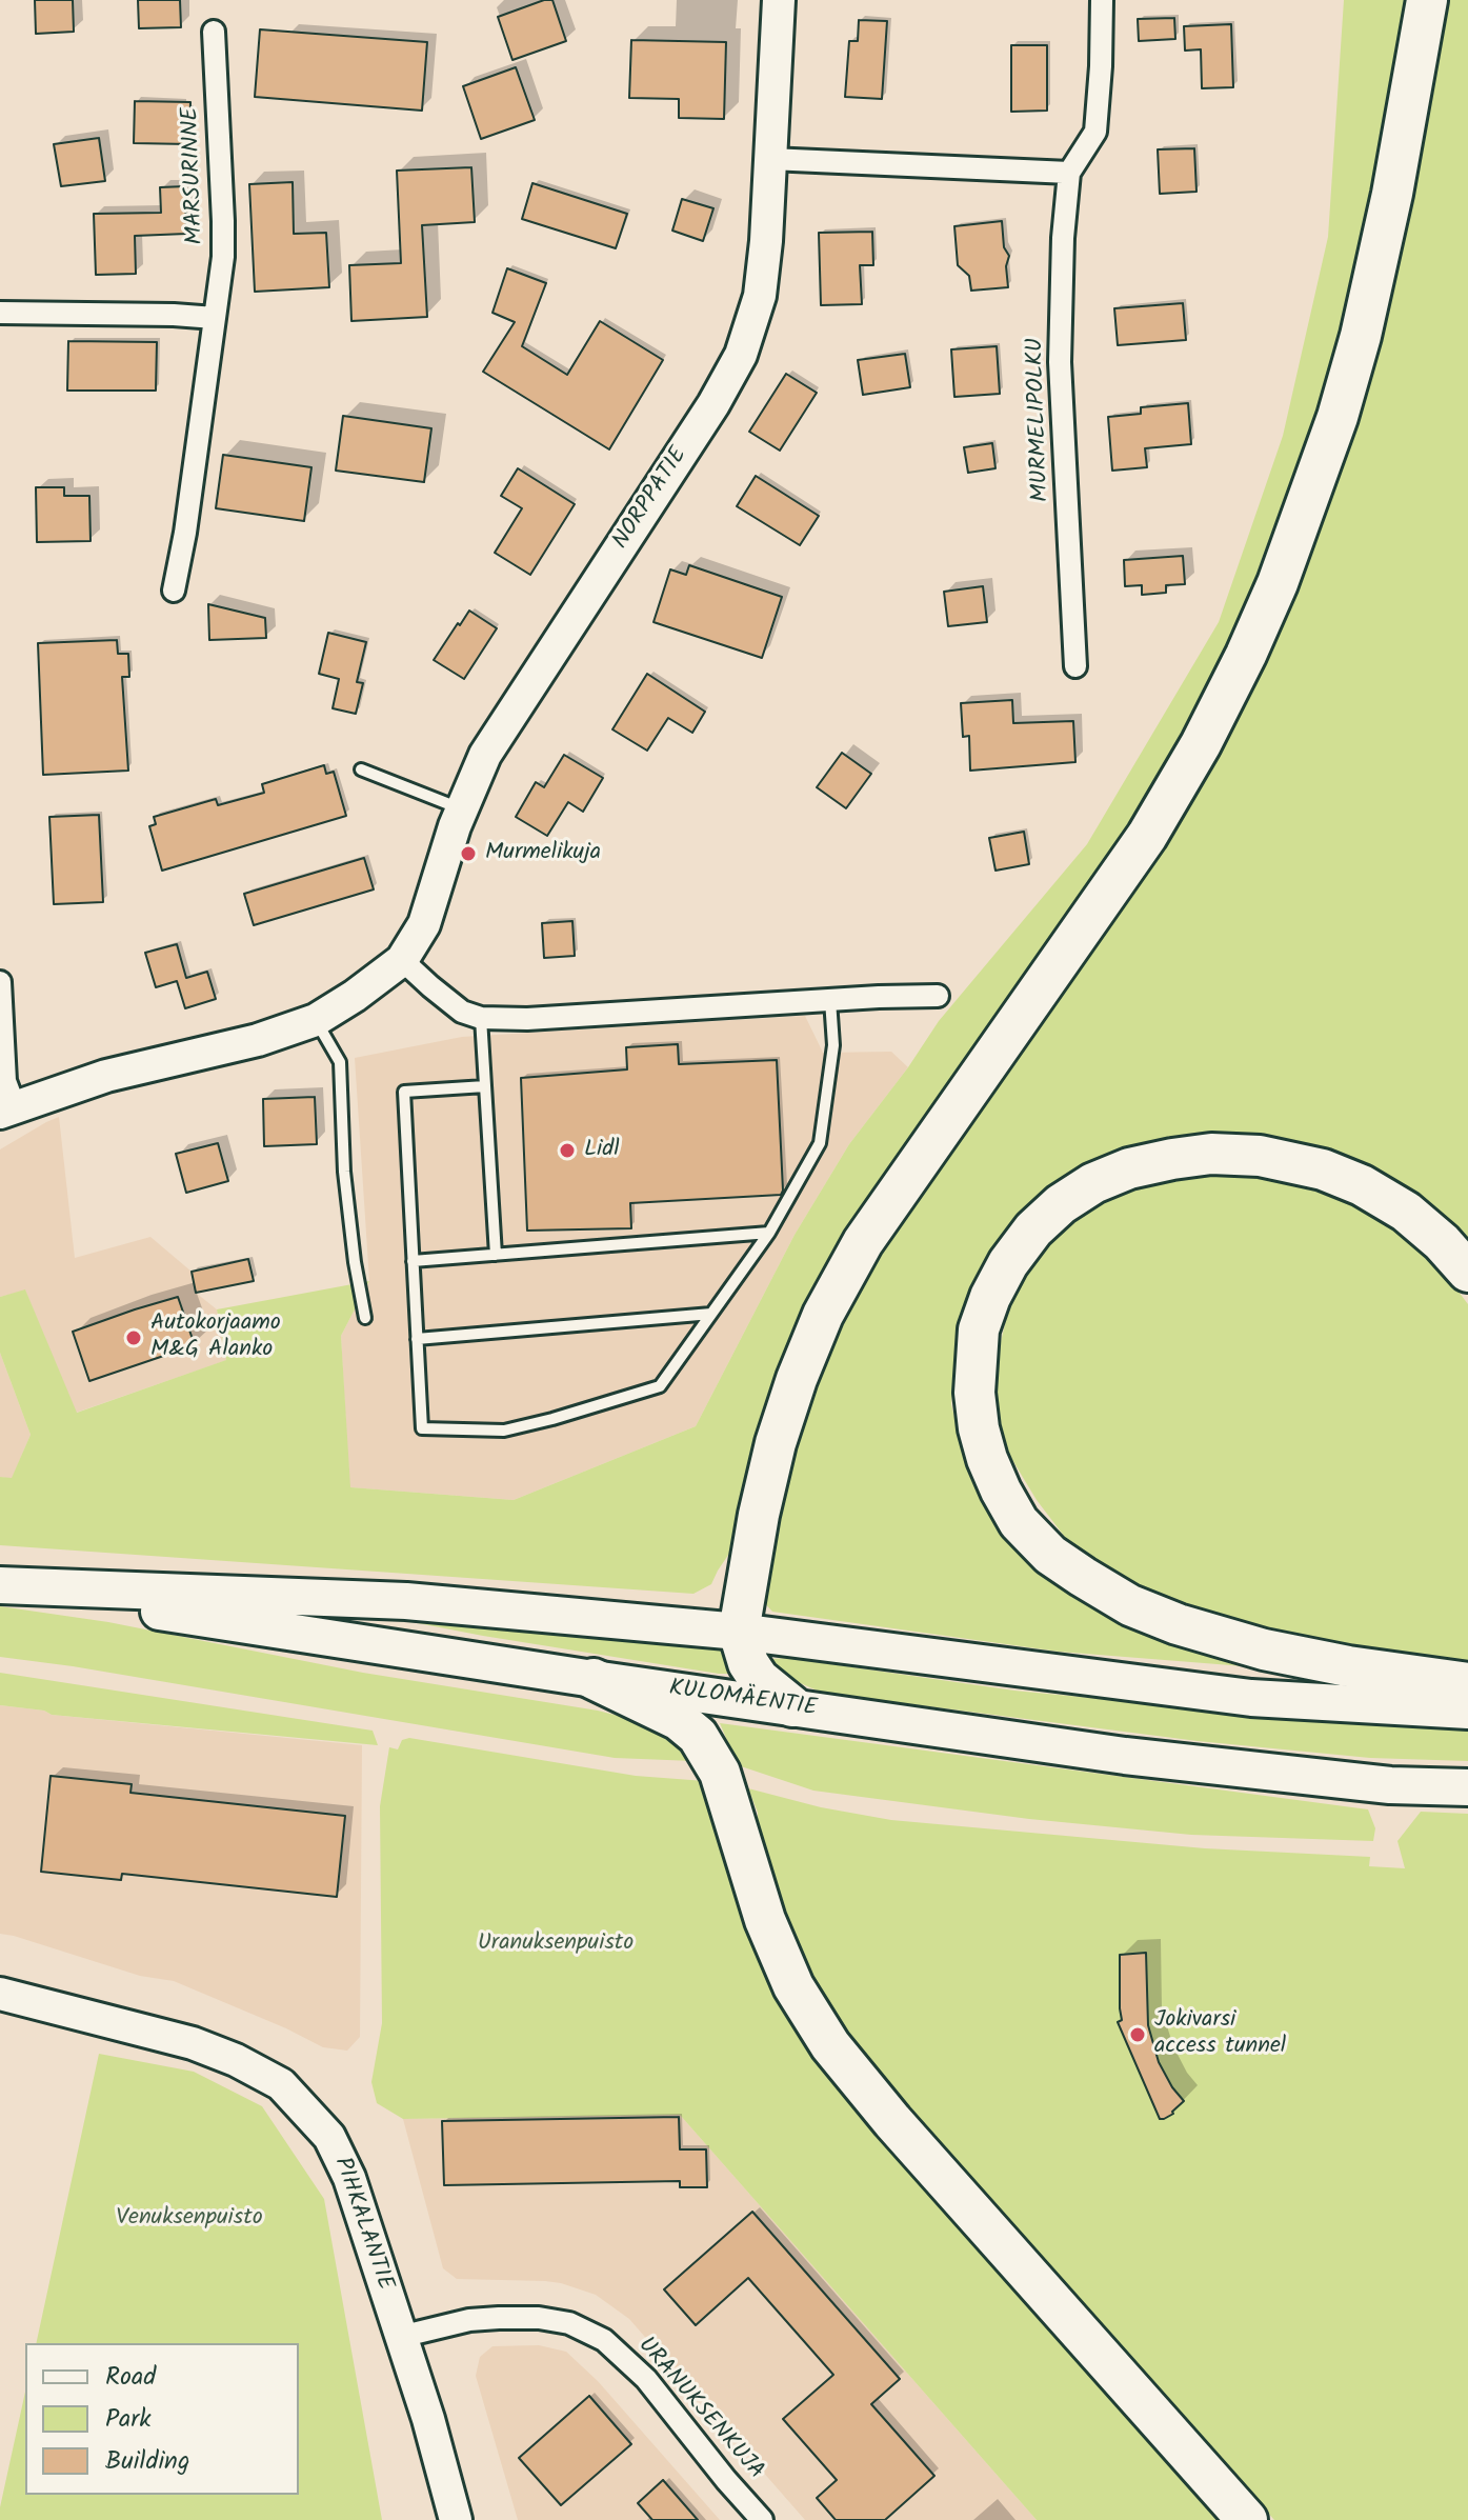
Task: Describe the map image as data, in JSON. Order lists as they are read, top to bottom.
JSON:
{
  "streets": {
    "main road": ["KULOMÄENTIE"],
    "street": [
      "MARSURINNE",
      "MURMELIPOLKU",
      "NORPPATIE",
      "PIHKALANTIE",
      "URANUKSENKUJA"
    ]
  },
  "crossings": [
    ["PIHKALANTIE", "URANUKSENKUJA"]
  ],
  "parks": ["Uranuksenpuisto", "Venuksenpuisto"],
  "places": [
    "Murmelikuja",
    "Lidl",
    "Autokorjaamo M&G Alanko",
    "Jokivarsi access tunnel"
  ],
  "legend": ["Road", "Park", "Building"]
}
